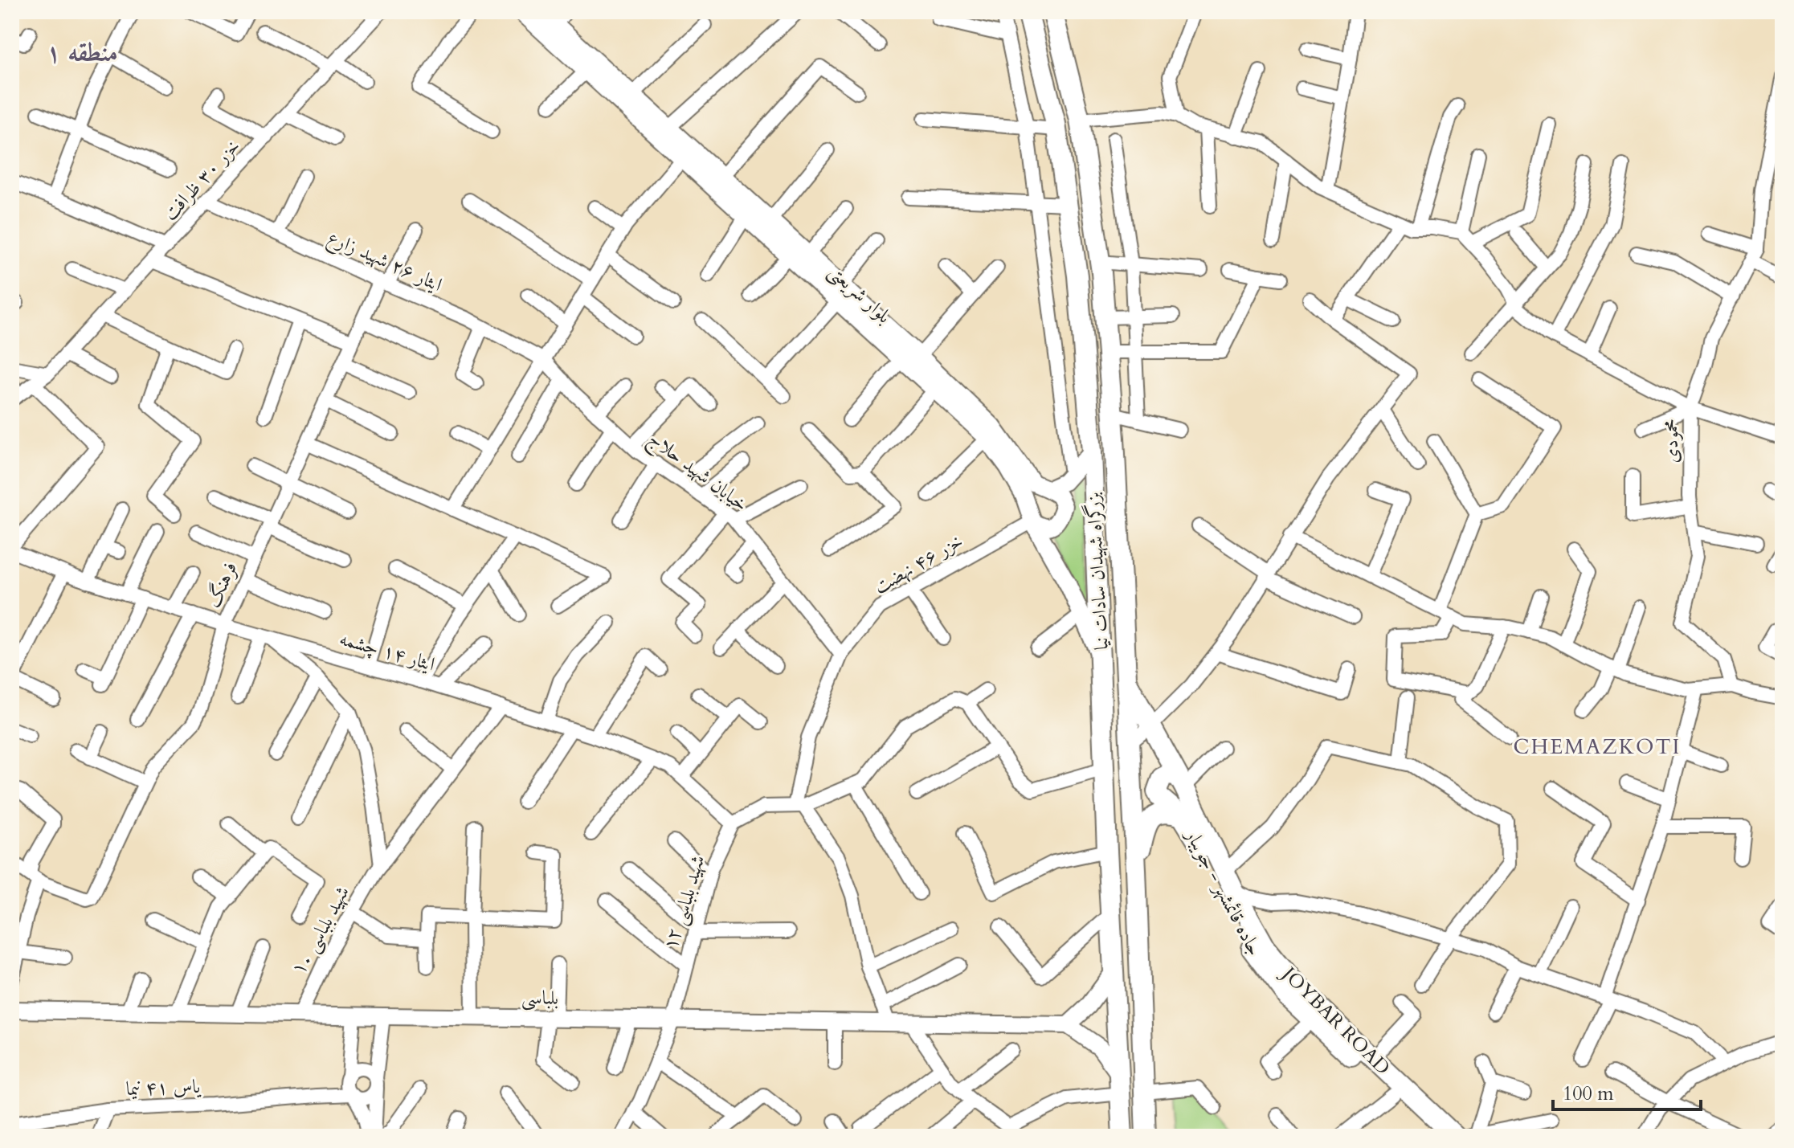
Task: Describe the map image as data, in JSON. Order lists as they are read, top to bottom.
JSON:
{
  "streets": {
    "highway": ["بزرگراه شهیدان سادات نیا", "جاده قائمشهر - جویبار", "JOYBAR ROAD"],
    "main road": ["بلوار شریعتی", "بلباسی"],
    "street": [
      "خزر ۳۰ ظرافت",
      "ایثار ۲۶ شهید زارع",
      "محمودی",
      "خیابان شهید حلاج",
      "خزر ۴۶ نهضت",
      "فرهنگ",
      "ایثار ۱۴ چشمه",
      "شهید بلباسی ١٢",
      "شهید بلباسی ١٠",
      "یاس ۴۱ نیما"
    ]
  },
  "crossings": [
    ["خزر ۳۰ ظرافت", "ایثار ۲۶ شهید زارع"],
    ["ایثار ۲۶ شهید زارع", "خیابان شهید حلاج"],
    ["ایثار ۲۶ شهید زارع", "فرهنگ"],
    ["بلوار شریعتی", "خزر ۴۶ نهضت"],
    ["بلوار شریعتی", "بزرگراه شهیدان سادات نیا"],
    ["خیابان شهید حلاج", "خزر ۴۶ نهضت"],
    ["بزرگراه شهیدان سادات نیا", "جاده قائمشهر - جویبار"],
    ["بزرگراه شهیدان سادات نیا", "JOYBAR ROAD"],
    ["فرهنگ", "ایثار ۱۴ چشمه"],
    ["ایثار ۱۴ چشمه", "شهید بلباسی ١٢"],
    ["ایثار ۱۴ چشمه", "شهید بلباسی ١٠"],
    ["شهید بلباسی ١٢", "بلباسی"],
    ["شهید بلباسی ١٠", "بلباسی"]
  ],
  "districts": ["منطقه ۱", "CHEMAZKOTI"],
  "scale_bar": "100 m"
}
